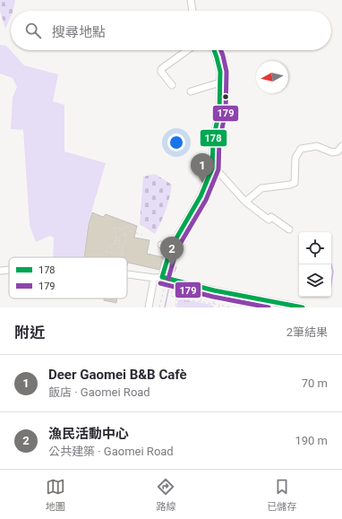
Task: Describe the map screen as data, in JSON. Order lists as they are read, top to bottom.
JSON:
{
  "lines": ["transit line 178", "transit line 179"],
  "legend": ["178", "179"],
  "north": "left",
  "page": {
    "search": "搜尋地點",
    "pins": ["1", "2"],
    "heading": ["附近", "2筆結果"],
    "list": [
      {
        "mark": "1",
        "name": "Deer Gaomei B&B Cafè",
        "note": "飯店 · Gaomei Road",
        "value": "70 m"
      },
      {
        "mark": "2",
        "name": "漁民活動中心",
        "note": "公共建築 · Gaomei Road",
        "value": "190 m"
      }
    ],
    "nav": ["地圖", "路線", "已儲存"]
  }
}
